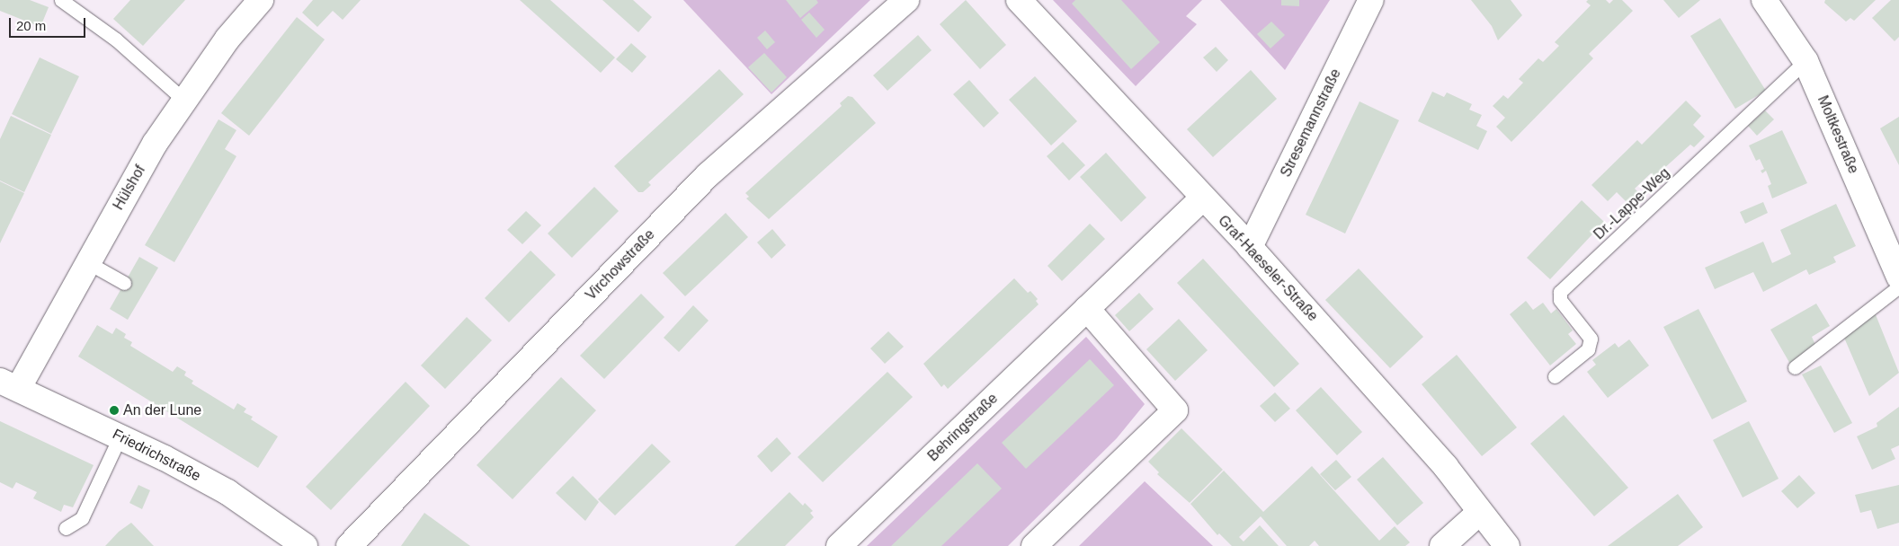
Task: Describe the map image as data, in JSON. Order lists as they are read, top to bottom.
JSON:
{
  "streets": {
    "street": [
      "Stresemannstraße",
      "Moltkestraße",
      "Hülshof",
      "Virchowstraße",
      "Graf-Haeseler-Straße",
      "Behringstraße",
      "Friedrichstraße"
    ],
    "lane": ["Dr.-Lappe-Weg"]
  },
  "crossings": [
    ["Stresemannstraße", "Graf-Haeseler-Straße"],
    ["Moltkestraße", "Dr.-Lappe-Weg"],
    ["Hülshof", "Friedrichstraße"],
    ["Graf-Haeseler-Straße", "Behringstraße"]
  ],
  "places": ["An der Lune"],
  "scale_bar": "20 m"
}
